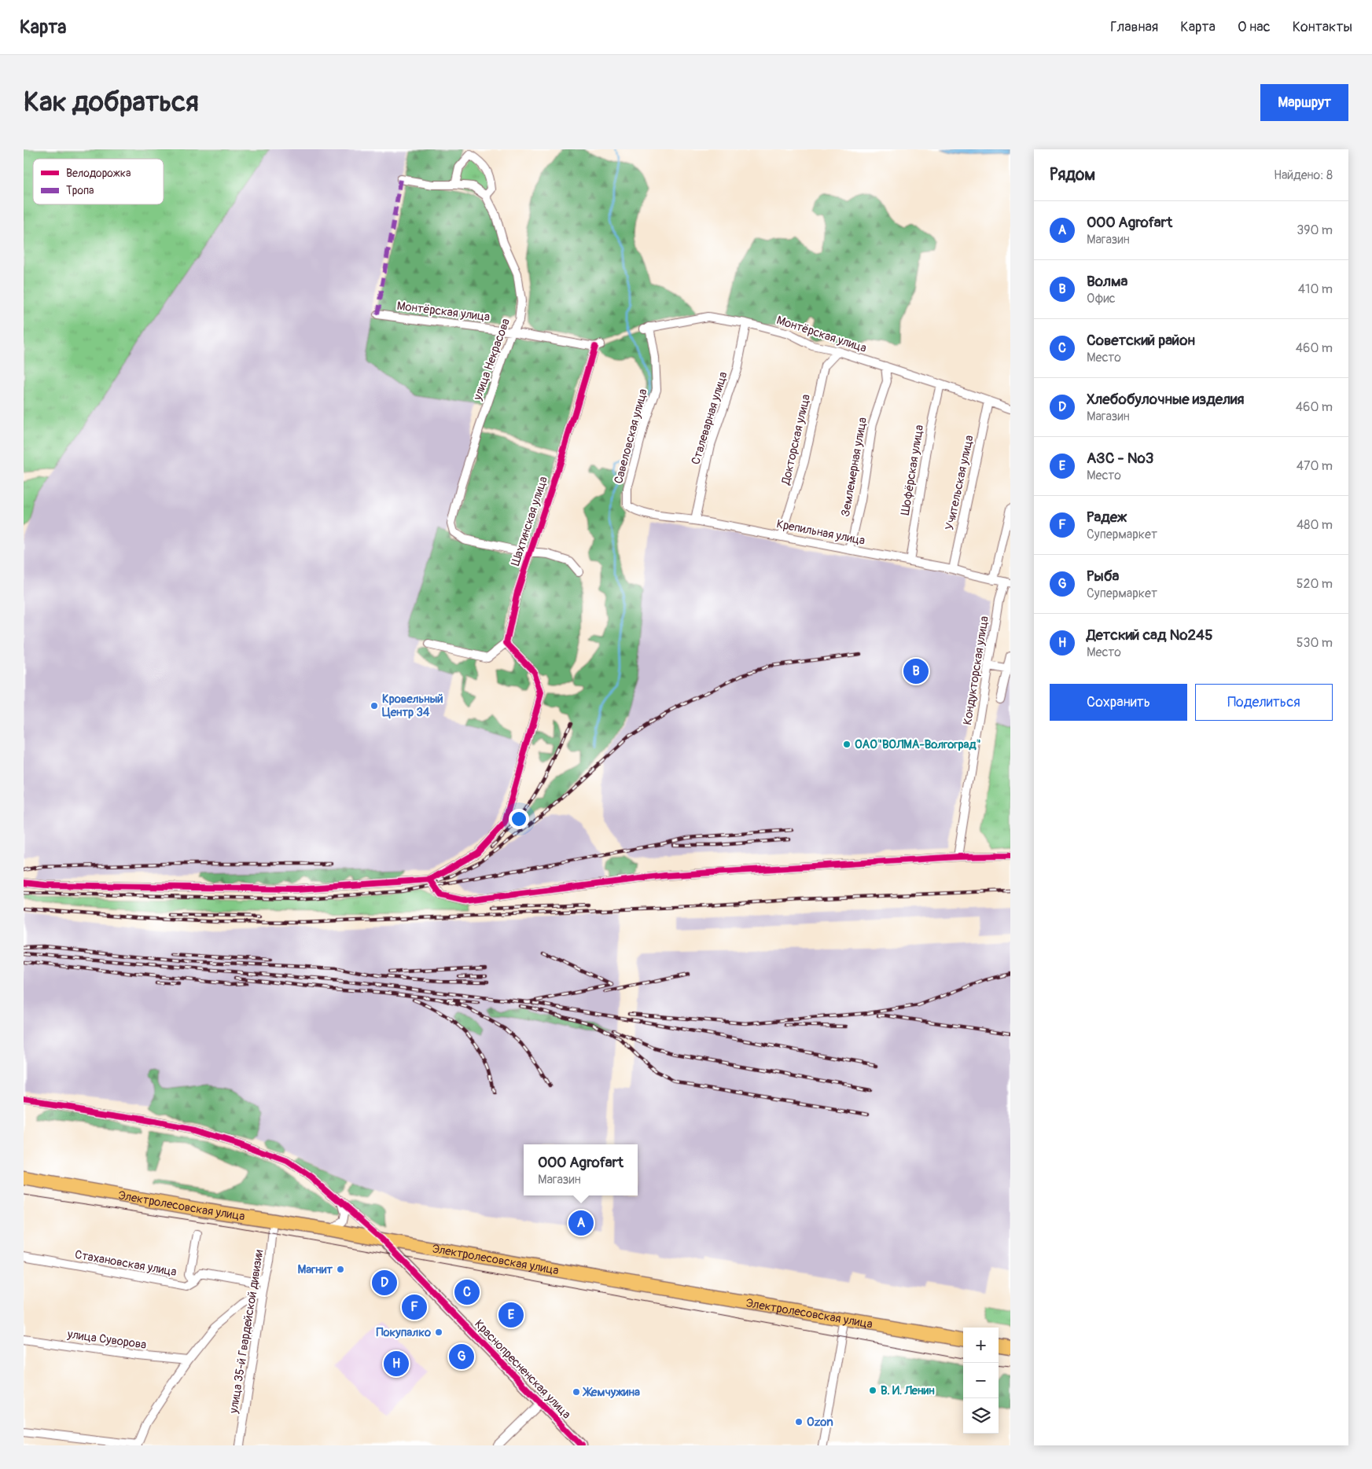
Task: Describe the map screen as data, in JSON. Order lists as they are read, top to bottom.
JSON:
{
  "streets": {
    "main road": ["Электролесовская улица"],
    "street": [
      "Монтёрская улица",
      "улица Некрасова",
      "Сталеварная улица",
      "Савеловская улица",
      "Докторская улица",
      "Землемерная улица",
      "Шофёрская улица",
      "Учительская улица",
      "Шахтинская улица",
      "Крепильная улица",
      "Кондукторская улица",
      "Стахановская улица",
      "улица 35-й Гвардейской дивизии",
      "улица Суворова",
      "Краснопресненская улица"
    ]
  },
  "crossings": [
    ["Монтёрская улица", "улица Некрасова"],
    ["Монтёрская улица", "Сталеварная улица"],
    ["Монтёрская улица", "Савеловская улица"],
    ["Монтёрская улица", "Докторская улица"],
    ["Монтёрская улица", "Землемерная улица"],
    ["Монтёрская улица", "Шофёрская улица"],
    ["Монтёрская улица", "Учительская улица"],
    ["Монтёрская улица", "Шахтинская улица"],
    ["улица Некрасова", "Шахтинская улица"],
    ["Сталеварная улица", "Крепильная улица"],
    ["Савеловская улица", "Крепильная улица"],
    ["Докторская улица", "Крепильная улица"],
    ["Землемерная улица", "Крепильная улица"],
    ["Шофёрская улица", "Крепильная улица"],
    ["Учительская улица", "Крепильная улица"],
    ["Крепильная улица", "Кондукторская улица"],
    ["Электролесовская улица", "улица 35-й Гвардейской дивизии"],
    ["Электролесовская улица", "Краснопресненская улица"],
    ["Стахановская улица", "улица 35-й Гвардейской дивизии"]
  ],
  "places": [
    "Кровельный Центр 34",
    "ОАО\"ВОЛМА-Волгоград\"",
    "Магнит",
    "Покупалко",
    "В. И. Ленин",
    "Жемчужина",
    "Ozon"
  ],
  "legend": ["Велодорожка", "Тропа"],
  "page": {
    "header": "Карта",
    "nav": [
      "Главная",
      "Карта",
      "О нас",
      "Контакты"
    ],
    "buttons": [
      "Маршрут",
      ["Сохранить", "Поделиться"]
    ],
    "title": "Как добраться",
    "heading": ["Рядом", "Найдено: 8"],
    "list": [
      {
        "mark": "A",
        "name": "OOO Agrofart",
        "note": "Магазин",
        "value": "390 m"
      },
      {
        "mark": "B",
        "name": "Волма",
        "note": "Офис",
        "value": "410 m"
      },
      {
        "mark": "C",
        "name": "Советский район",
        "note": "Место",
        "value": "460 m"
      },
      {
        "mark": "D",
        "name": "Хлебобулочные изделия",
        "note": "Магазин",
        "value": "460 m"
      },
      {
        "mark": "E",
        "name": "АЗС - №3",
        "note": "Место",
        "value": "470 m"
      },
      {
        "mark": "F",
        "name": "Радеж",
        "note": "Супермаркет",
        "value": "480 m"
      },
      {
        "mark": "G",
        "name": "Рыба",
        "note": "Супермаркет",
        "value": "520 m"
      },
      {
        "mark": "H",
        "name": "Детский сад №245",
        "note": "Место",
        "value": "530 m"
      }
    ],
    "pins": [
      "B",
      "A",
      "D",
      "C",
      "F",
      "E",
      "G",
      "H"
    ],
    "popup": ["OOO Agrofart", "Магазин"],
    "map_buttons": ["+", "−"]
  }
}
